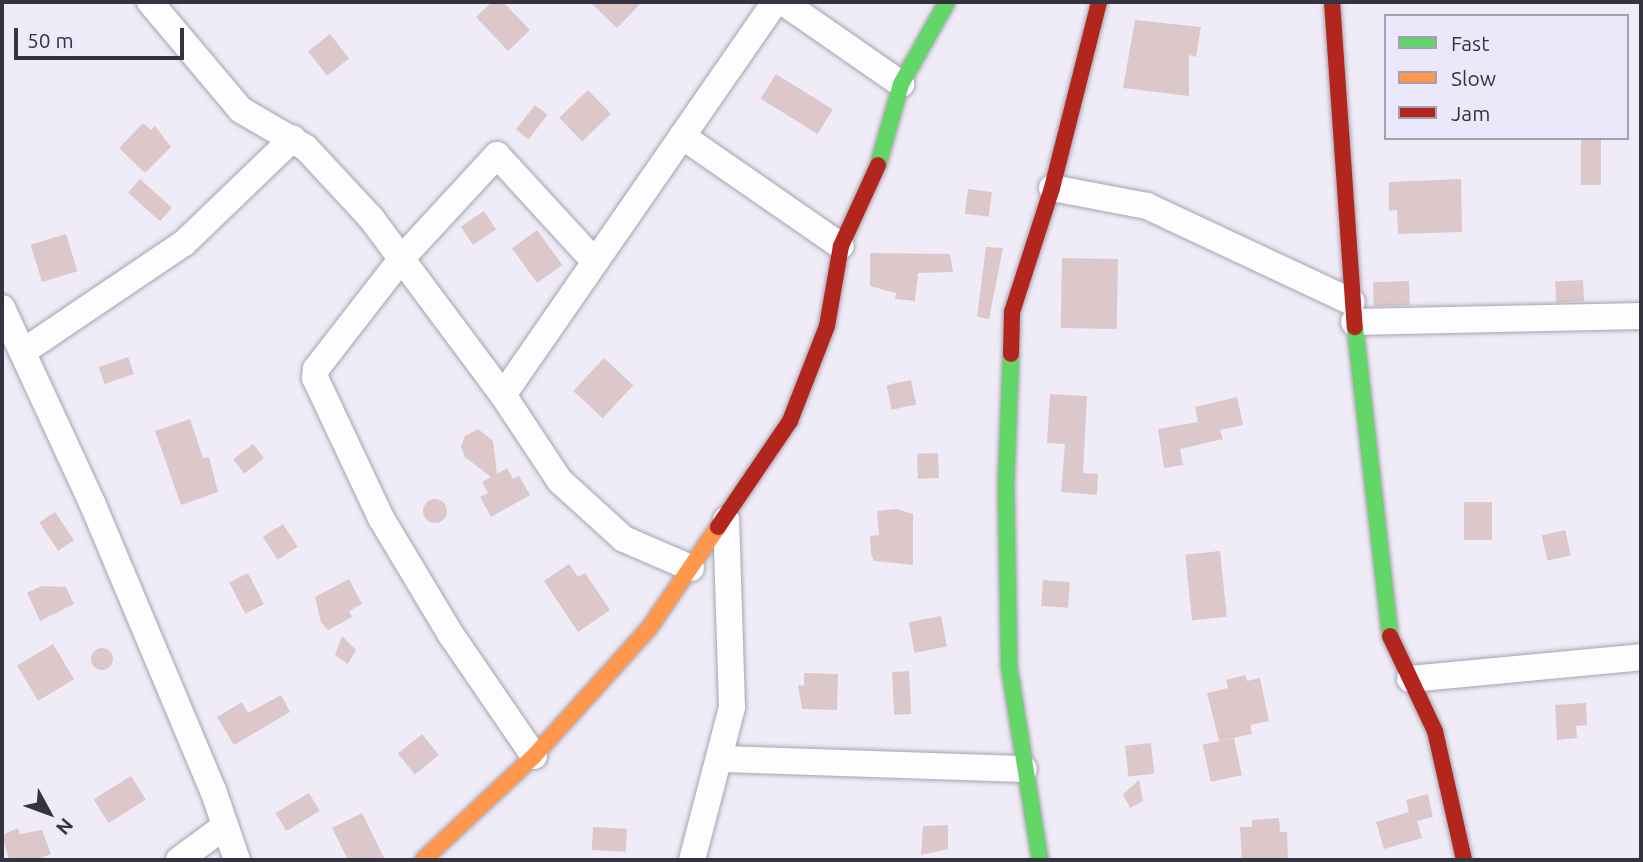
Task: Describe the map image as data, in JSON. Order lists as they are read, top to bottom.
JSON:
{
  "legend": ["Fast", "Slow", "Jam"],
  "scale_bar": "50 m",
  "north": "bottom right"
}
